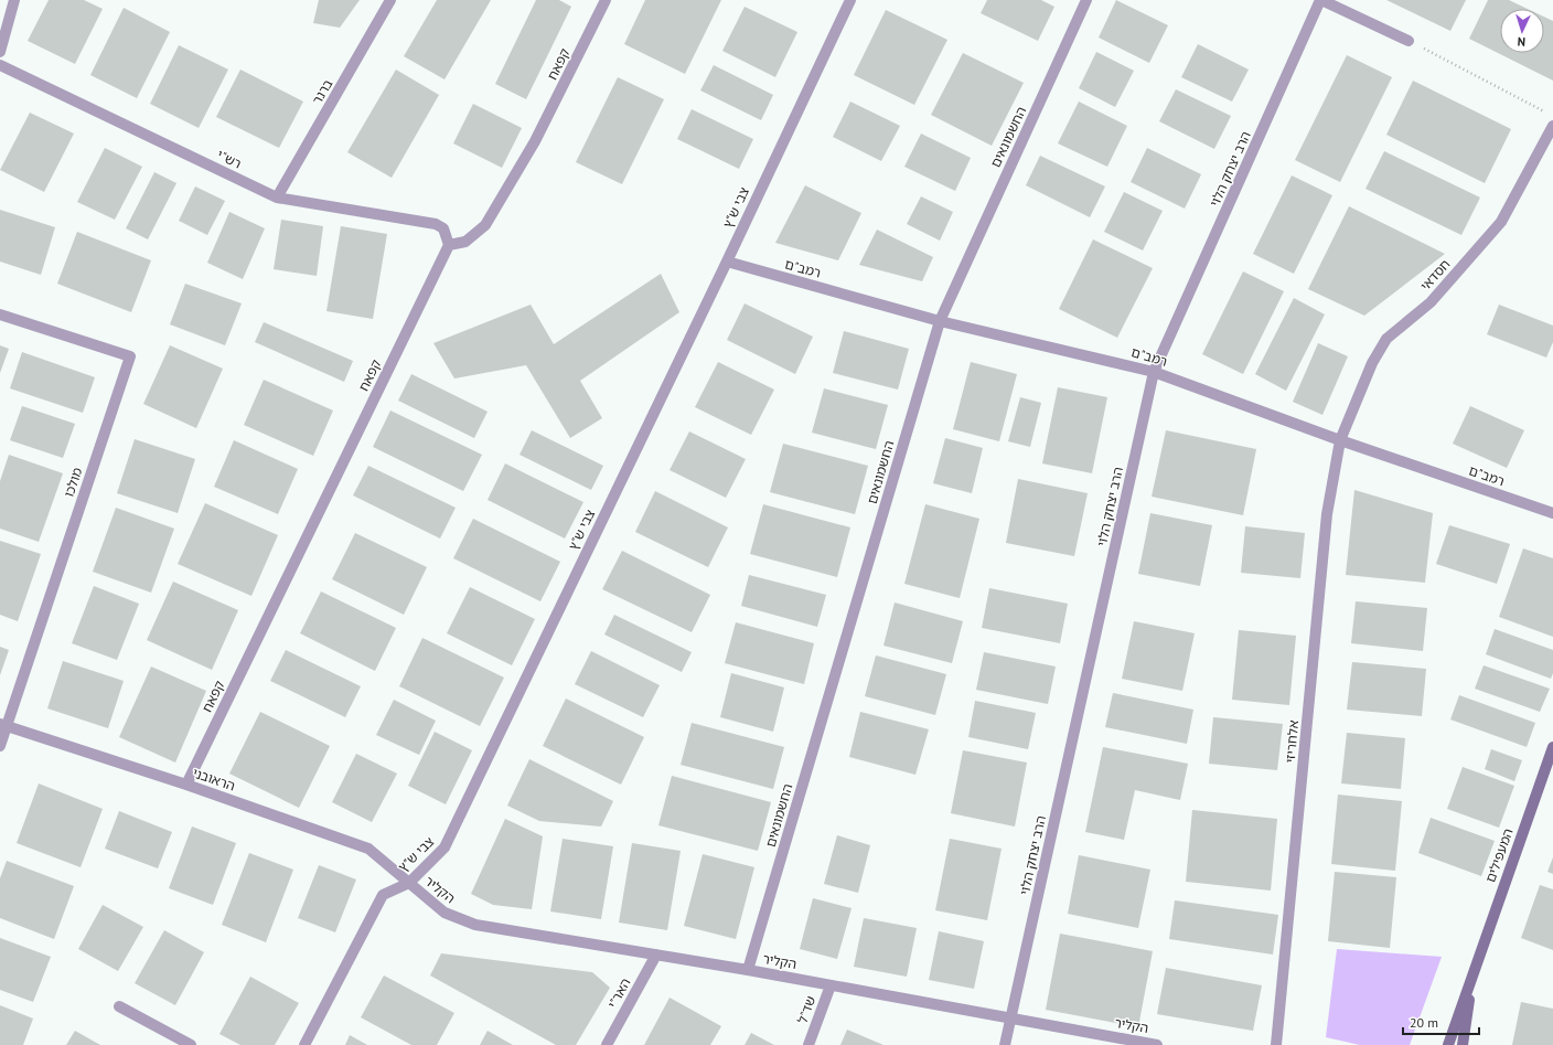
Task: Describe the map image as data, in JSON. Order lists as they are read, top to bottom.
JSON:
{
  "streets": {
    "street": [
      "קפאח",
      "ברנר",
      "החשמונאים",
      "רש\"י",
      "הרב יצחק הלוי",
      "צבי ש\"ץ",
      "רמב\"ם",
      "חסדאי",
      "מולכו",
      "אלחריזי",
      "הראובני",
      "המעפילים",
      "הקליר",
      "האר\"י",
      "שד\"ל"
    ]
  },
  "crossings": [
    ["קפאח", "רש\"י"],
    ["קפאח", "הראובני"],
    ["ברנר", "רש\"י"],
    ["החשמונאים", "רמב\"ם"],
    ["החשמונאים", "הקליר"],
    ["הרב יצחק הלוי", "רמב\"ם"],
    ["הרב יצחק הלוי", "הקליר"],
    ["צבי ש\"ץ", "רמב\"ם"],
    ["צבי ש\"ץ", "הראובני"],
    ["צבי ש\"ץ", "הקליר"],
    ["רמב\"ם", "חסדאי"],
    ["רמב\"ם", "אלחריזי"],
    ["חסדאי", "אלחריזי"],
    ["מולכו", "הראובני"],
    ["הראובני", "הקליר"],
    ["הקליר", "האר\"י"],
    ["הקליר", "שד\"ל"]
  ],
  "scale_bar": "20 m",
  "north": "bottom"
}
